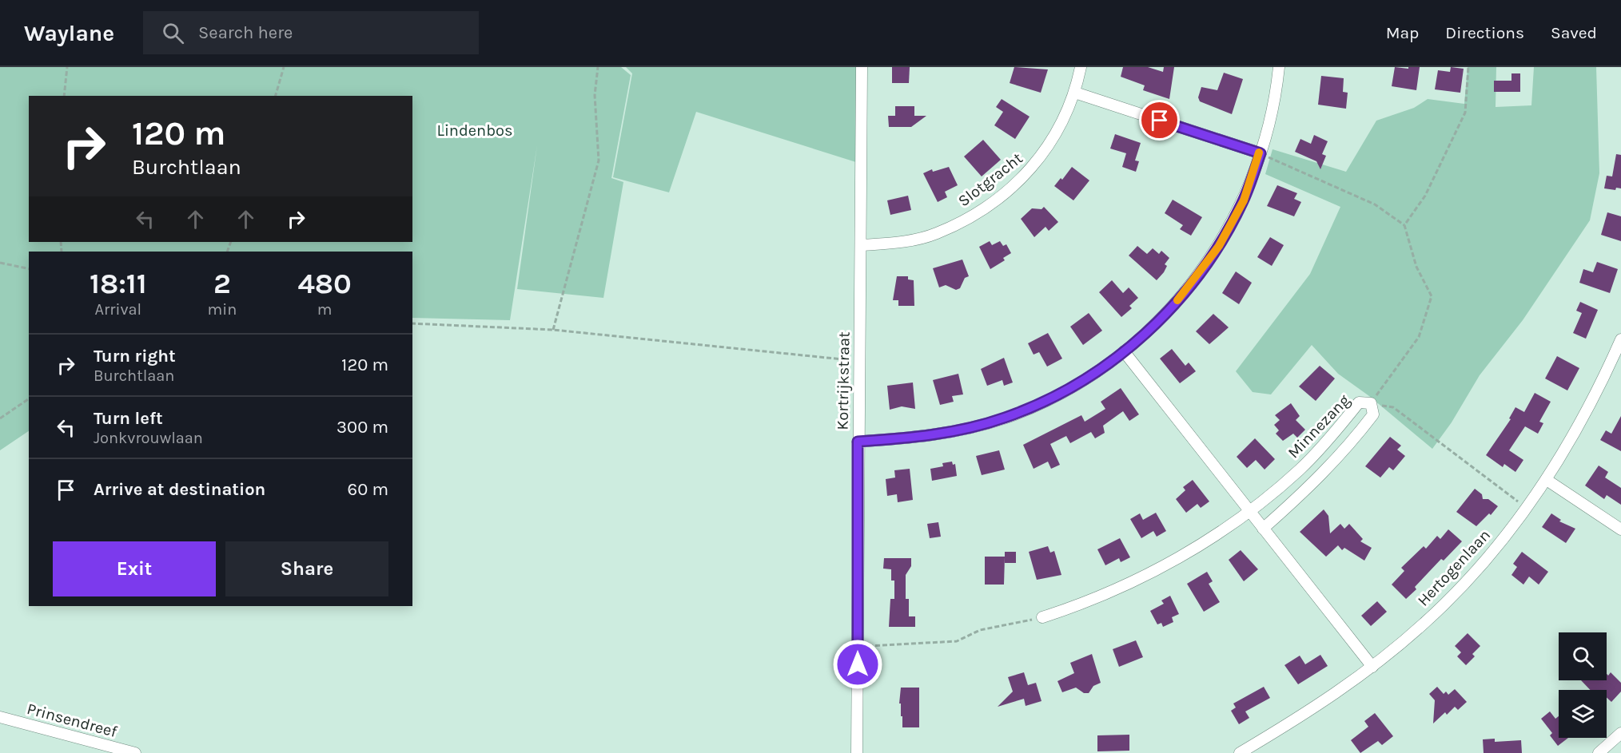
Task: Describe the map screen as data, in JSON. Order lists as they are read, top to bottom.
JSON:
{
  "streets": {
    "street": [
      "Slotgracht",
      "Kortrijkstraat",
      "Minnezang",
      "Hertogenlaan",
      "Prinsendreef"
    ]
  },
  "crossings": [
    ["Slotgracht", "Kortrijkstraat"]
  ],
  "parks": ["Lindenbos"],
  "page": {
    "header": "Waylane",
    "search": "Search here",
    "nav": ["Map", "Directions", "Saved"],
    "turn": ["120 m", "Burchtlaan"],
    "eta": [
      "18:11",
      "Arrival",
      "2",
      "min",
      "480",
      "m"
    ],
    "list": [
      {
        "name": "Turn right",
        "note": "Burchtlaan",
        "value": "120 m"
      },
      {
        "name": "Turn left",
        "note": "Jonkvrouwlaan",
        "value": "300 m"
      },
      {
        "name": "Arrive at destination",
        "value": "60 m"
      }
    ],
    "buttons": ["Exit", "Share"]
  }
}
